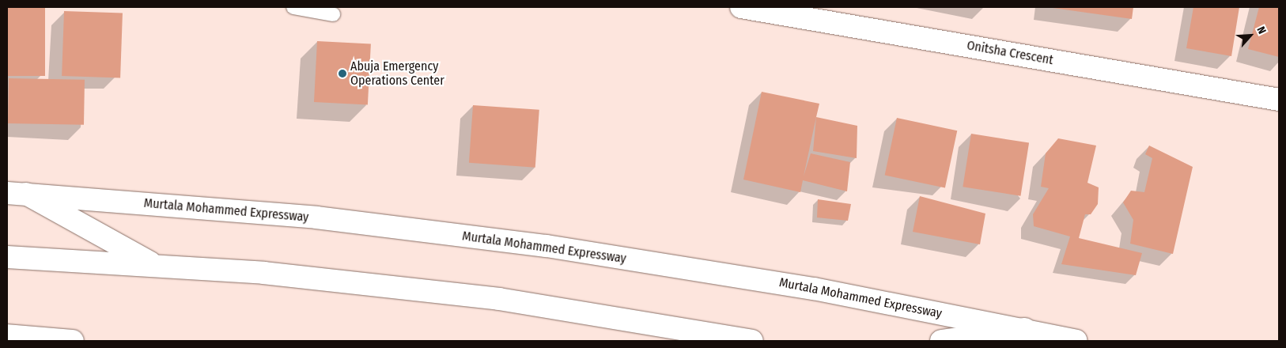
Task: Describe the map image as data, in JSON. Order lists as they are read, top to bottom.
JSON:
{
  "streets": {
    "main road": ["Onitsha Crescent", "Murtala Mohammed Expressway"]
  },
  "places": ["Abuja Emergency Operations Center"],
  "north": "top right"
}
